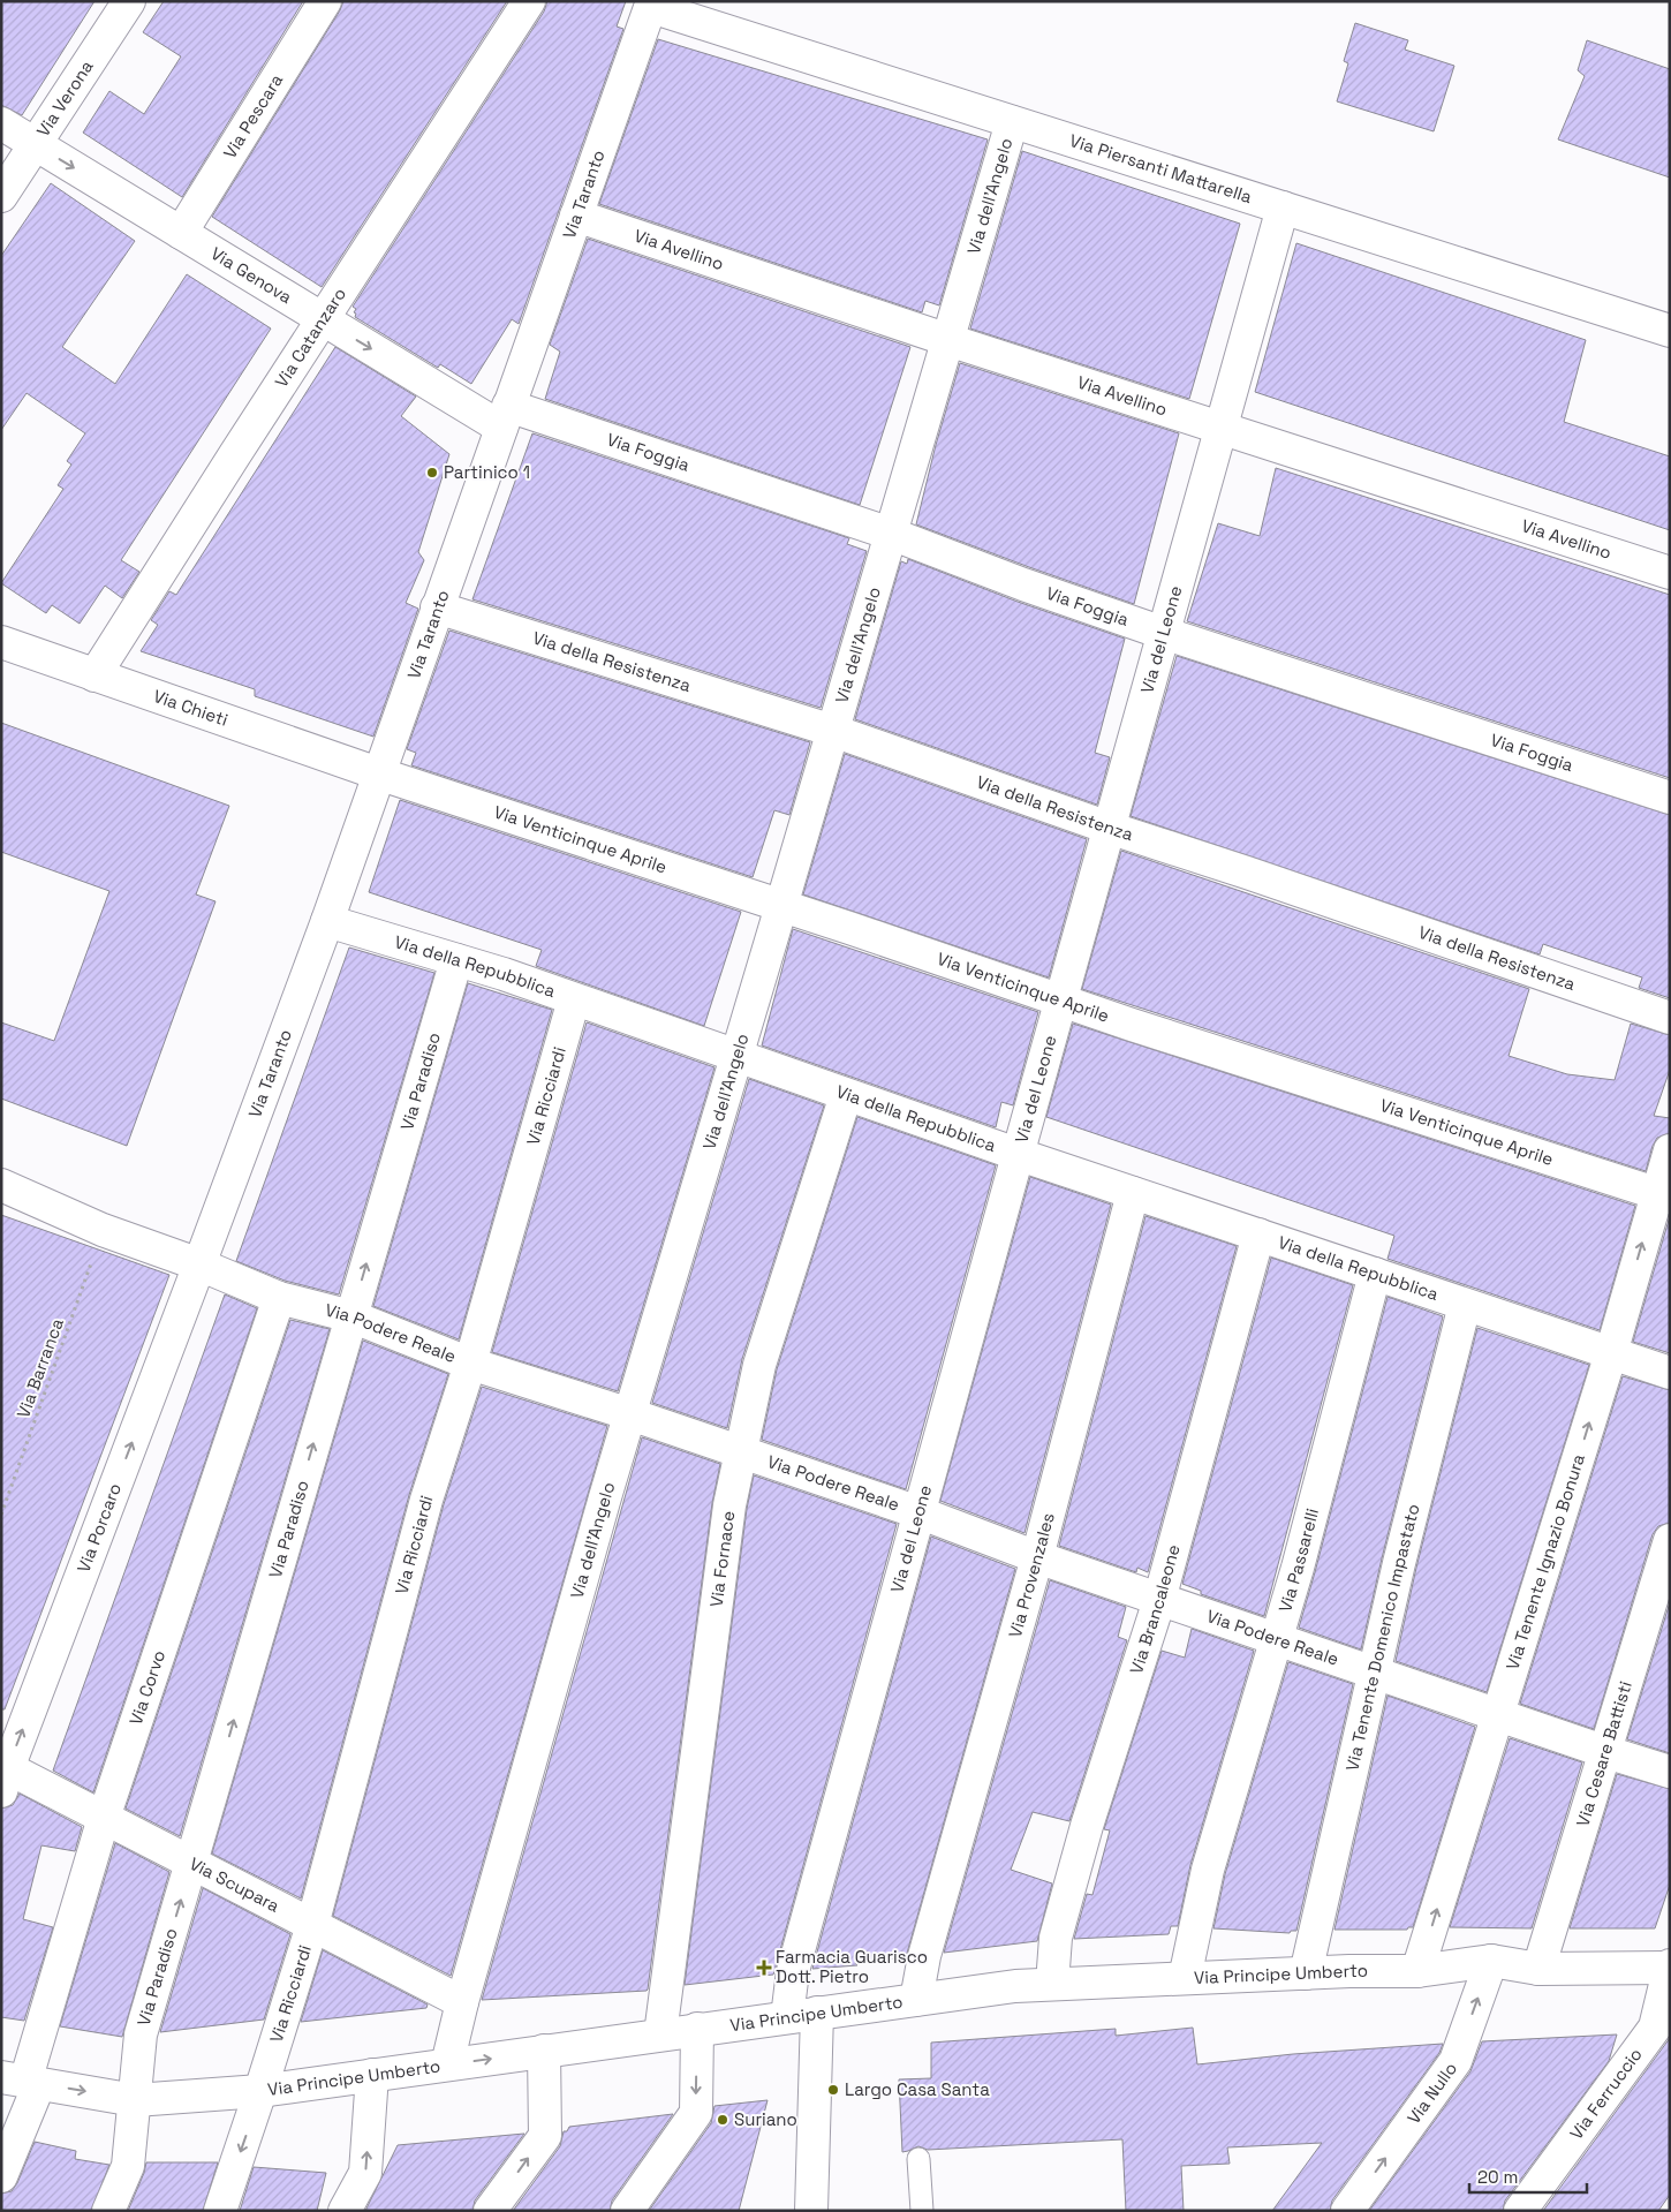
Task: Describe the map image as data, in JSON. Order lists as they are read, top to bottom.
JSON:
{
  "streets": {
    "street": [
      "Via Verona",
      "Via Pescara",
      "Via Piersanti Mattarella",
      "Via Taranto",
      "Via dell'Angelo",
      "Via Avellino",
      "Via Genova",
      "Via Catanzaro",
      "Via Foggia",
      "Via del Leone",
      "Via della Resistenza",
      "Via Chieti",
      "Via Venticinque Aprile",
      "Via della Repubblica",
      "Via Paradiso",
      "Via Ricciardi",
      "Via Podere Reale",
      "Via Porcaro",
      "Via Fornace",
      "Via Passarelli",
      "Via Tenente Ignazio Bonura",
      "Via Provenzales",
      "Via Brancaleone",
      "Via Tenente Domenico Impastato",
      "Via Corvo",
      "Via Cesare Battisti",
      "Via Scupara",
      "Via Principe Umberto",
      "Via Nullo",
      "Via Ferruccio"
    ],
    "path": ["Via Barranca"]
  },
  "crossings": [
    ["Via Verona", "Via Genova"],
    ["Via Pescara", "Via Genova"],
    ["Via Piersanti Mattarella", "Via Taranto"],
    ["Via Piersanti Mattarella", "Via dell'Angelo"],
    ["Via Piersanti Mattarella", "Via del Leone"],
    ["Via Taranto", "Via Avellino"],
    ["Via Taranto", "Via Genova"],
    ["Via Taranto", "Via Foggia"],
    ["Via Taranto", "Via della Resistenza"],
    ["Via Taranto", "Via Chieti"],
    ["Via Taranto", "Via Venticinque Aprile"],
    ["Via Taranto", "Via della Repubblica"],
    ["Via Taranto", "Via Podere Reale"],
    ["Via Taranto", "Via Porcaro"],
    ["Via dell'Angelo", "Via Avellino"],
    ["Via dell'Angelo", "Via Foggia"],
    ["Via dell'Angelo", "Via della Resistenza"],
    ["Via dell'Angelo", "Via Venticinque Aprile"],
    ["Via dell'Angelo", "Via della Repubblica"],
    ["Via dell'Angelo", "Via Podere Reale"],
    ["Via dell'Angelo", "Via Scupara"],
    ["Via dell'Angelo", "Via Principe Umberto"],
    ["Via Avellino", "Via del Leone"],
    ["Via Genova", "Via Catanzaro"],
    ["Via Genova", "Via Foggia"],
    ["Via Catanzaro", "Via Chieti"],
    ["Via Foggia", "Via del Leone"],
    ["Via del Leone", "Via della Resistenza"],
    ["Via del Leone", "Via Venticinque Aprile"],
    ["Via del Leone", "Via della Repubblica"],
    ["Via del Leone", "Via Podere Reale"],
    ["Via del Leone", "Via Principe Umberto"],
    ["Via Chieti", "Via Venticinque Aprile"],
    ["Via Venticinque Aprile", "Via Tenente Ignazio Bonura"],
    ["Via della Repubblica", "Via Paradiso"],
    ["Via della Repubblica", "Via Ricciardi"],
    ["Via della Repubblica", "Via Fornace"],
    ["Via della Repubblica", "Via Passarelli"],
    ["Via della Repubblica", "Via Tenente Ignazio Bonura"],
    ["Via della Repubblica", "Via Provenzales"],
    ["Via della Repubblica", "Via Brancaleone"],
    ["Via della Repubblica", "Via Tenente Domenico Impastato"],
    ["Via Paradiso", "Via Podere Reale"],
    ["Via Paradiso", "Via Scupara"],
    ["Via Paradiso", "Via Principe Umberto"],
    ["Via Ricciardi", "Via Podere Reale"],
    ["Via Ricciardi", "Via Scupara"],
    ["Via Ricciardi", "Via Principe Umberto"],
    ["Via Podere Reale", "Via Barranca"],
    ["Via Podere Reale", "Via Porcaro"],
    ["Via Podere Reale", "Via Fornace"],
    ["Via Podere Reale", "Via Passarelli"],
    ["Via Podere Reale", "Via Tenente Ignazio Bonura"],
    ["Via Podere Reale", "Via Provenzales"],
    ["Via Podere Reale", "Via Brancaleone"],
    ["Via Podere Reale", "Via Tenente Domenico Impastato"],
    ["Via Podere Reale", "Via Corvo"],
    ["Via Podere Reale", "Via Cesare Battisti"],
    ["Via Porcaro", "Via Scupara"],
    ["Via Fornace", "Via Principe Umberto"],
    ["Via Passarelli", "Via Principe Umberto"],
    ["Via Tenente Ignazio Bonura", "Via Principe Umberto"],
    ["Via Provenzales", "Via Principe Umberto"],
    ["Via Brancaleone", "Via Principe Umberto"],
    ["Via Tenente Domenico Impastato", "Via Principe Umberto"],
    ["Via Corvo", "Via Scupara"],
    ["Via Corvo", "Via Principe Umberto"],
    ["Via Cesare Battisti", "Via Principe Umberto"],
    ["Via Principe Umberto", "Via Nullo"],
    ["Via Principe Umberto", "Via Ferruccio"]
  ],
  "one_way": [
    "Via Genova",
    "Via Paradiso",
    "Via Porcaro",
    "Via Tenente Ignazio Bonura",
    "Via Nullo"
  ],
  "places": {
    "other": ["Partinico 1", "Largo Casa Santa", "Suriano"],
    "health": ["Farmacia Guarisco Dott. Pietro"]
  },
  "scale_bar": "20 m"
}
